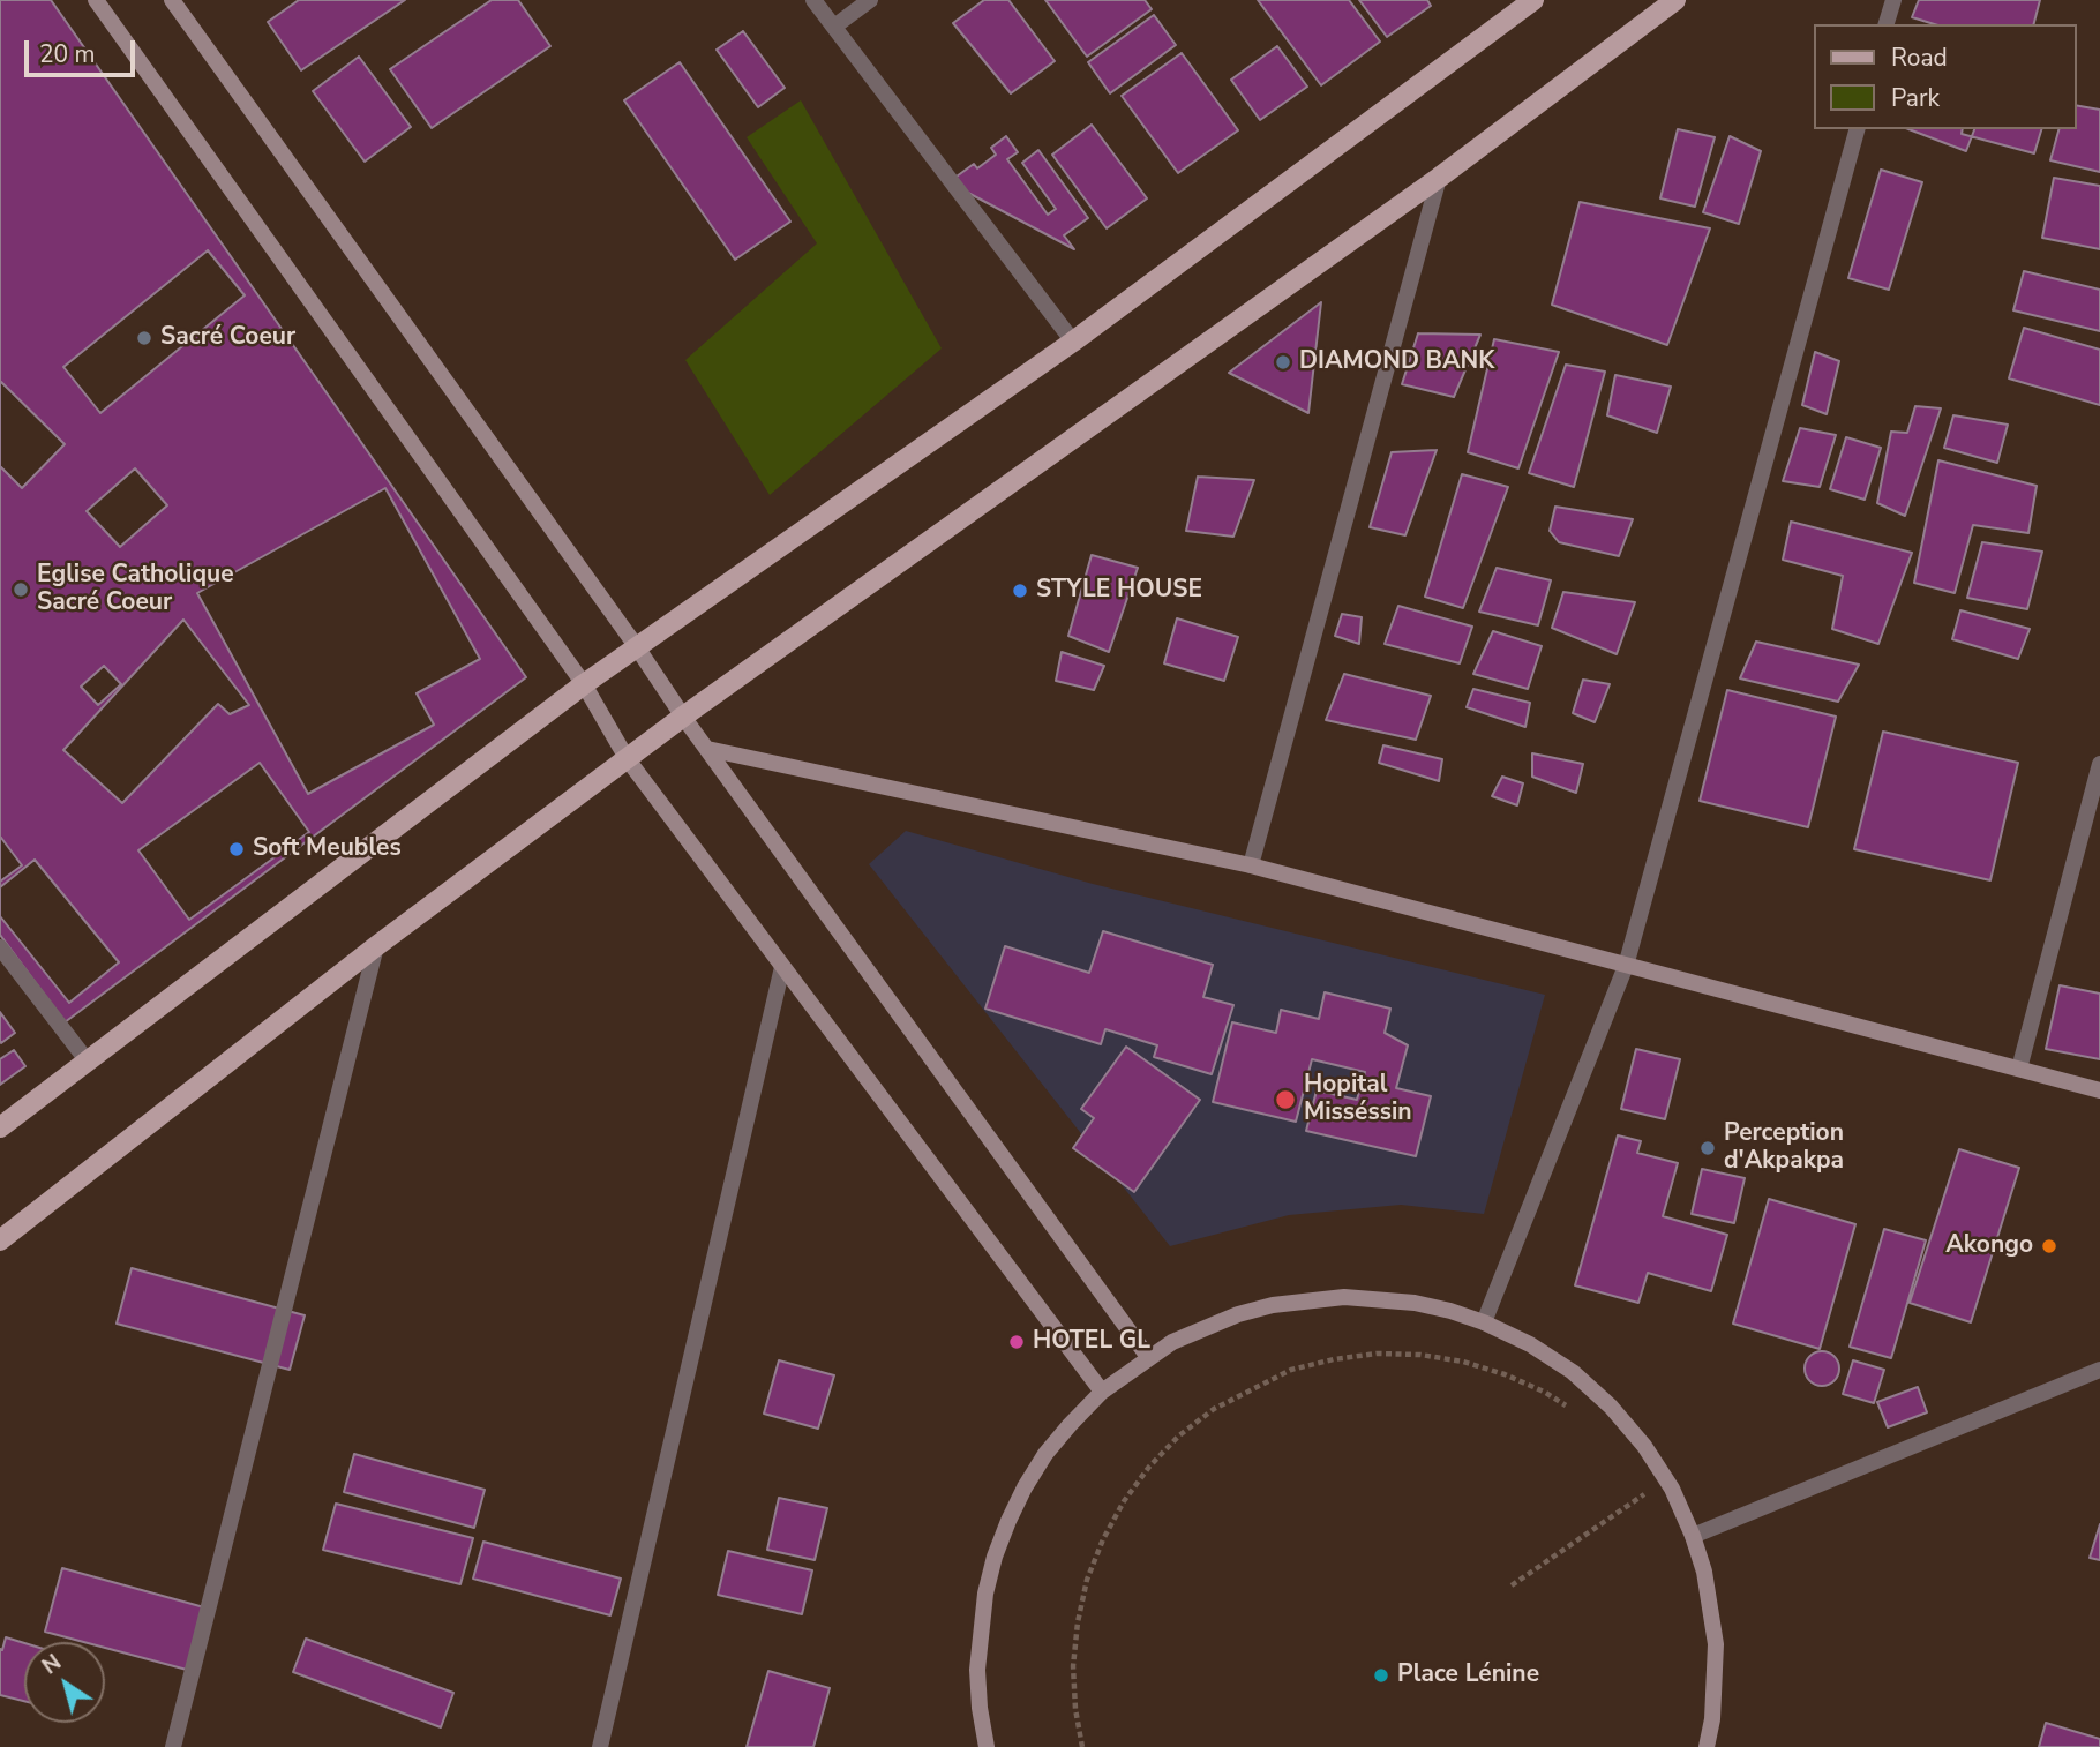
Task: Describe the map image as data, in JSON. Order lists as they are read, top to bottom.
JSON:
{
  "places": [
    "Sacré Coeur",
    "DIAMOND BANK",
    "Eglise Catholique Sacré Coeur",
    "STYLE HOUSE",
    "Soft Meubles",
    "Hopital Misséssin",
    "Perception d'Akpakpa",
    "Akongo",
    "HOTEL GL",
    "Place Lénine"
  ],
  "legend": ["Road", "Park"],
  "scale_bar": "20 m",
  "north": "top left"
}
